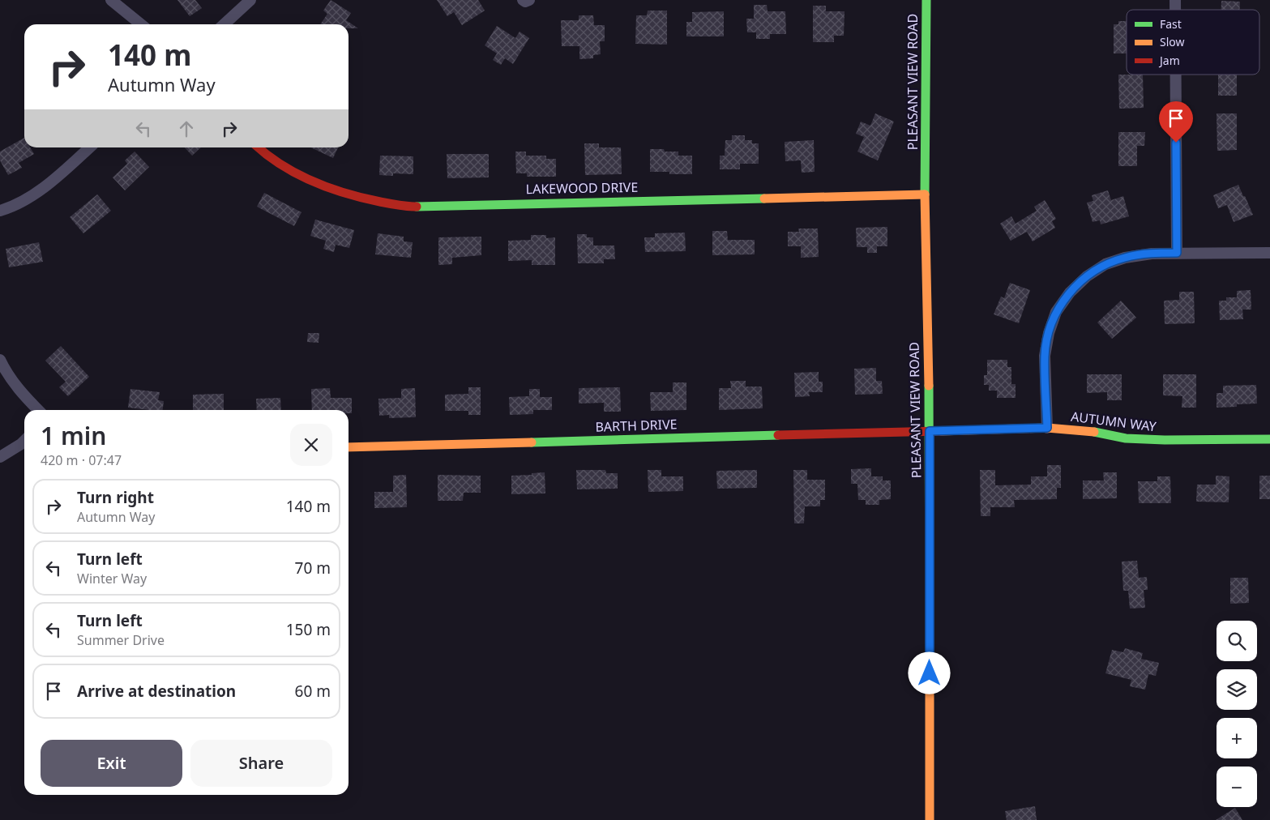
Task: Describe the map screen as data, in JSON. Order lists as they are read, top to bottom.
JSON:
{
  "streets": {
    "street": [
      "PLEASANT VIEW ROAD",
      "LAKEWOOD DRIVE",
      "AUTUMN WAY",
      "BARTH DRIVE"
    ]
  },
  "crossings": [
    ["PLEASANT VIEW ROAD", "LAKEWOOD DRIVE"],
    ["PLEASANT VIEW ROAD", "AUTUMN WAY"],
    ["PLEASANT VIEW ROAD", "BARTH DRIVE"],
    ["AUTUMN WAY", "BARTH DRIVE"]
  ],
  "legend": ["Fast", "Slow", "Jam"],
  "page": {
    "turn": ["140 m", "Autumn Way"],
    "heading": ["1 min", "420 m · 07:47"],
    "list": [
      {
        "name": "Turn right",
        "note": "Autumn Way",
        "value": "140 m"
      },
      {
        "name": "Turn left",
        "note": "Winter Way",
        "value": "70 m"
      },
      {
        "name": "Turn left",
        "note": "Summer Drive",
        "value": "150 m"
      },
      {
        "name": "Arrive at destination",
        "value": "60 m"
      }
    ],
    "map_buttons": ["+", "−"],
    "buttons": ["Exit", "Share"]
  }
}
